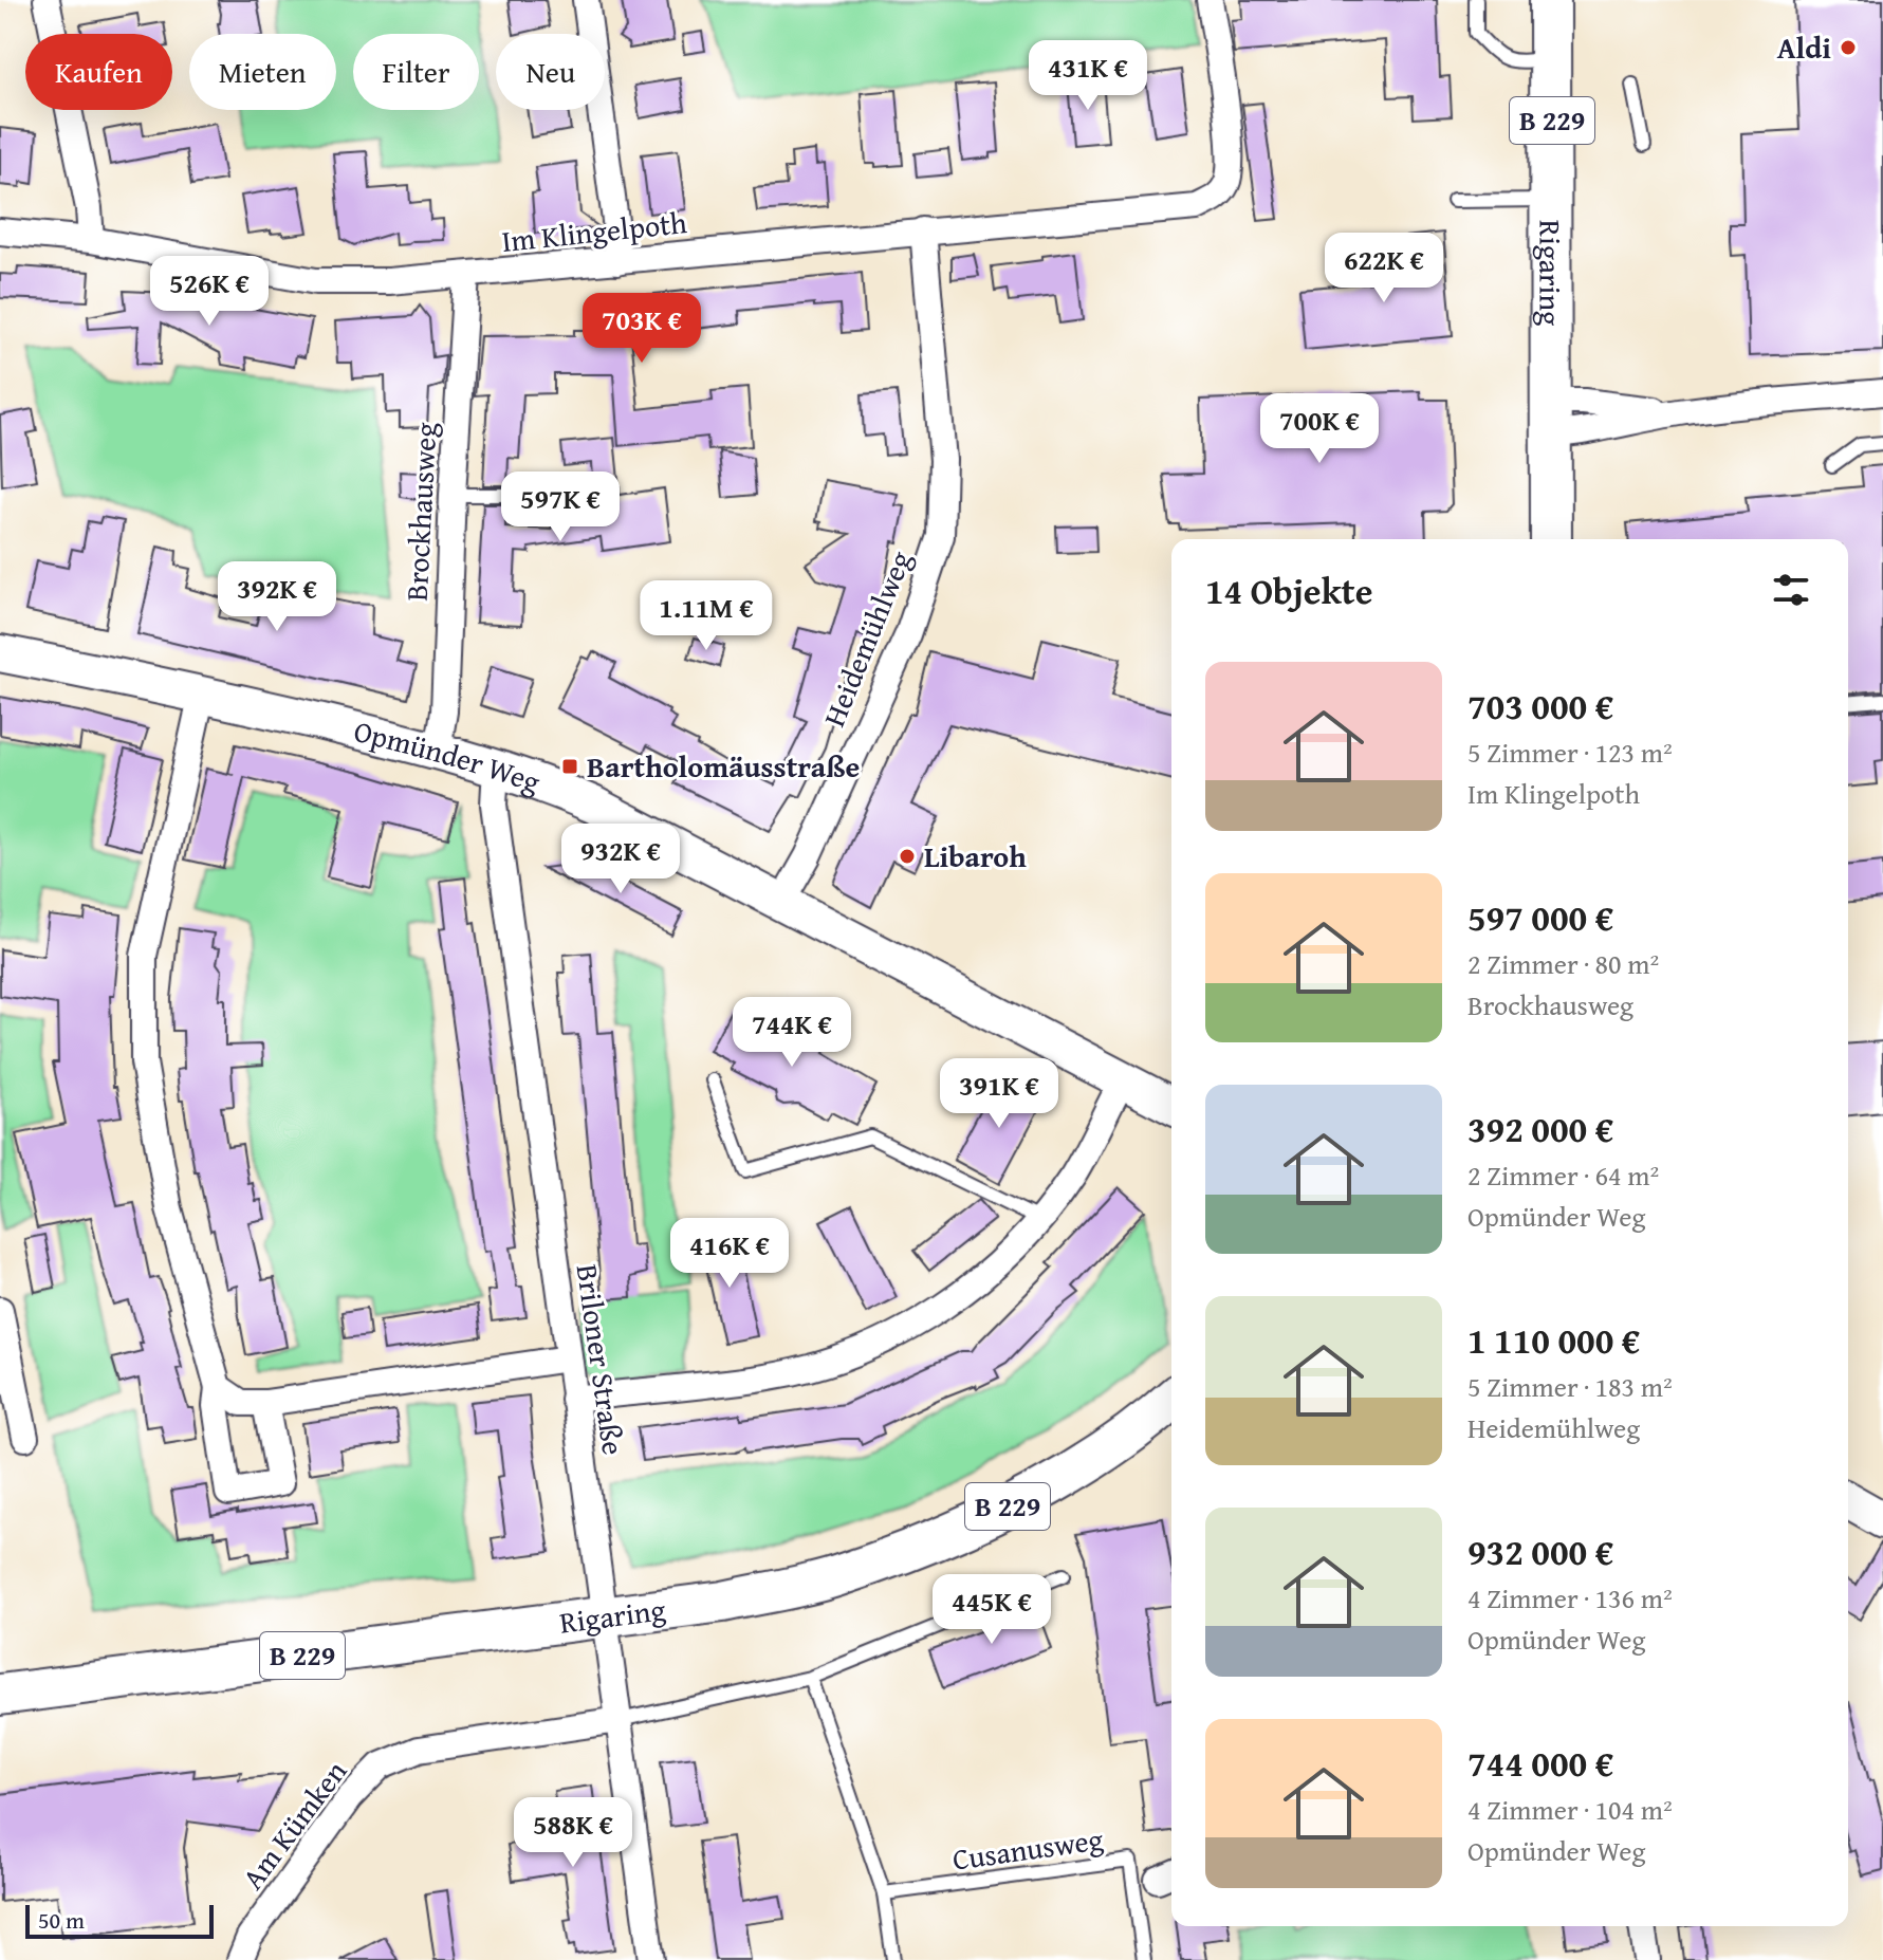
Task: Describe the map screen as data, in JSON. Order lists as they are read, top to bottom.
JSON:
{
  "streets": {
    "main road": ["B 229", "Rigaring"],
    "street": [
      "Im Klingelpoth",
      "Brockhausweg",
      "Heidemühlweg",
      "Opmünder Weg",
      "Briloner Straße",
      "Am Kümken"
    ],
    "lane": ["Cusanusweg"]
  },
  "crossings": [
    ["Im Klingelpoth", "Brockhausweg"],
    ["Im Klingelpoth", "Heidemühlweg"],
    ["Rigaring", "Briloner Straße"],
    ["Brockhausweg", "Opmünder Weg"],
    ["Heidemühlweg", "Opmünder Weg"],
    ["Opmünder Weg", "Briloner Straße"],
    ["Briloner Straße", "Am Kümken"]
  ],
  "places": {
    "other": ["Aldi", "Libaroh"],
    "transit": ["Bartholomäusstraße"]
  },
  "scale_bar": "50 m",
  "page": {
    "chip": [
      "Kaufen",
      "Mieten",
      "Filter",
      "Neu"
    ],
    "price": [
      "431K €",
      "622K €",
      "526K €",
      "703K €",
      "700K €",
      "597K €",
      "392K €",
      "1.11M €",
      "932K €",
      "744K €",
      "391K €",
      "416K €",
      "445K €",
      "588K €"
    ],
    "heading": "14 Objekte",
    "list": [
      {
        "name": "703 000 €",
        "note": "5 Zimmer · 123 m² · Im Klingelpoth"
      },
      {
        "name": "597 000 €",
        "note": "2 Zimmer · 80 m² · Brockhausweg"
      },
      {
        "name": "392 000 €",
        "note": "2 Zimmer · 64 m² · Opmünder Weg"
      },
      {
        "name": "1 110 000 €",
        "note": "5 Zimmer · 183 m² · Heidemühlweg"
      },
      {
        "name": "932 000 €",
        "note": "4 Zimmer · 136 m² · Opmünder Weg"
      },
      {
        "name": "744 000 €",
        "note": "4 Zimmer · 104 m² · Opmünder Weg"
      }
    ],
    "scale": "50 m"
  }
}
